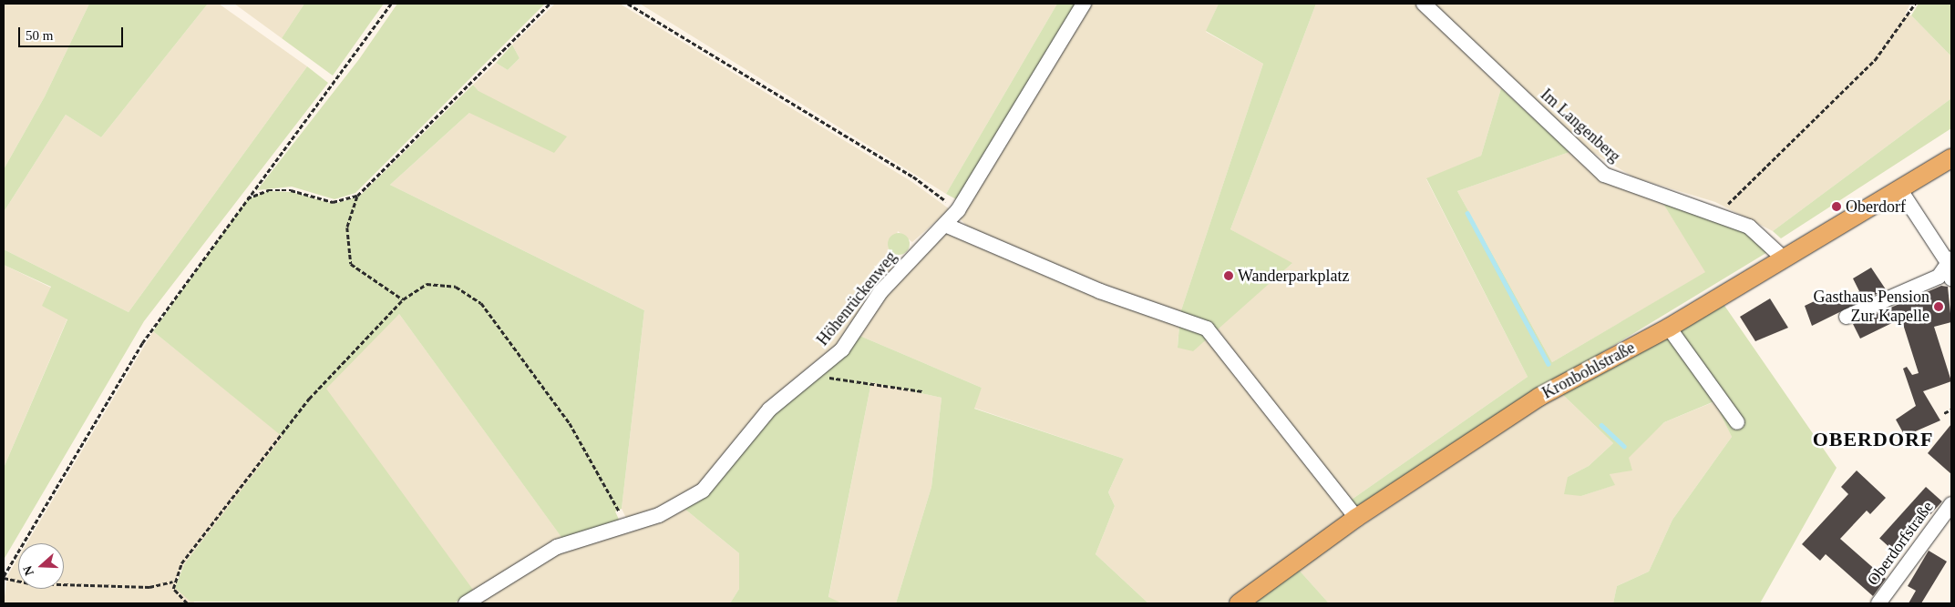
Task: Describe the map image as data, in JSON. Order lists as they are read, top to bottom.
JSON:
{
  "streets": {
    "main road": ["Kronbohlstraße"],
    "street": ["Im Langenberg", "Höhenrückenweg", "Oberdorfstraße"]
  },
  "crossings": [
    ["Im Langenberg", "Kronbohlstraße"]
  ],
  "districts": ["OBERDORF"],
  "places": ["Oberdorf", "Wanderparkplatz", "Gasthaus Pension Zur Kapelle"],
  "scale_bar": "50 m",
  "north": "left"
}
